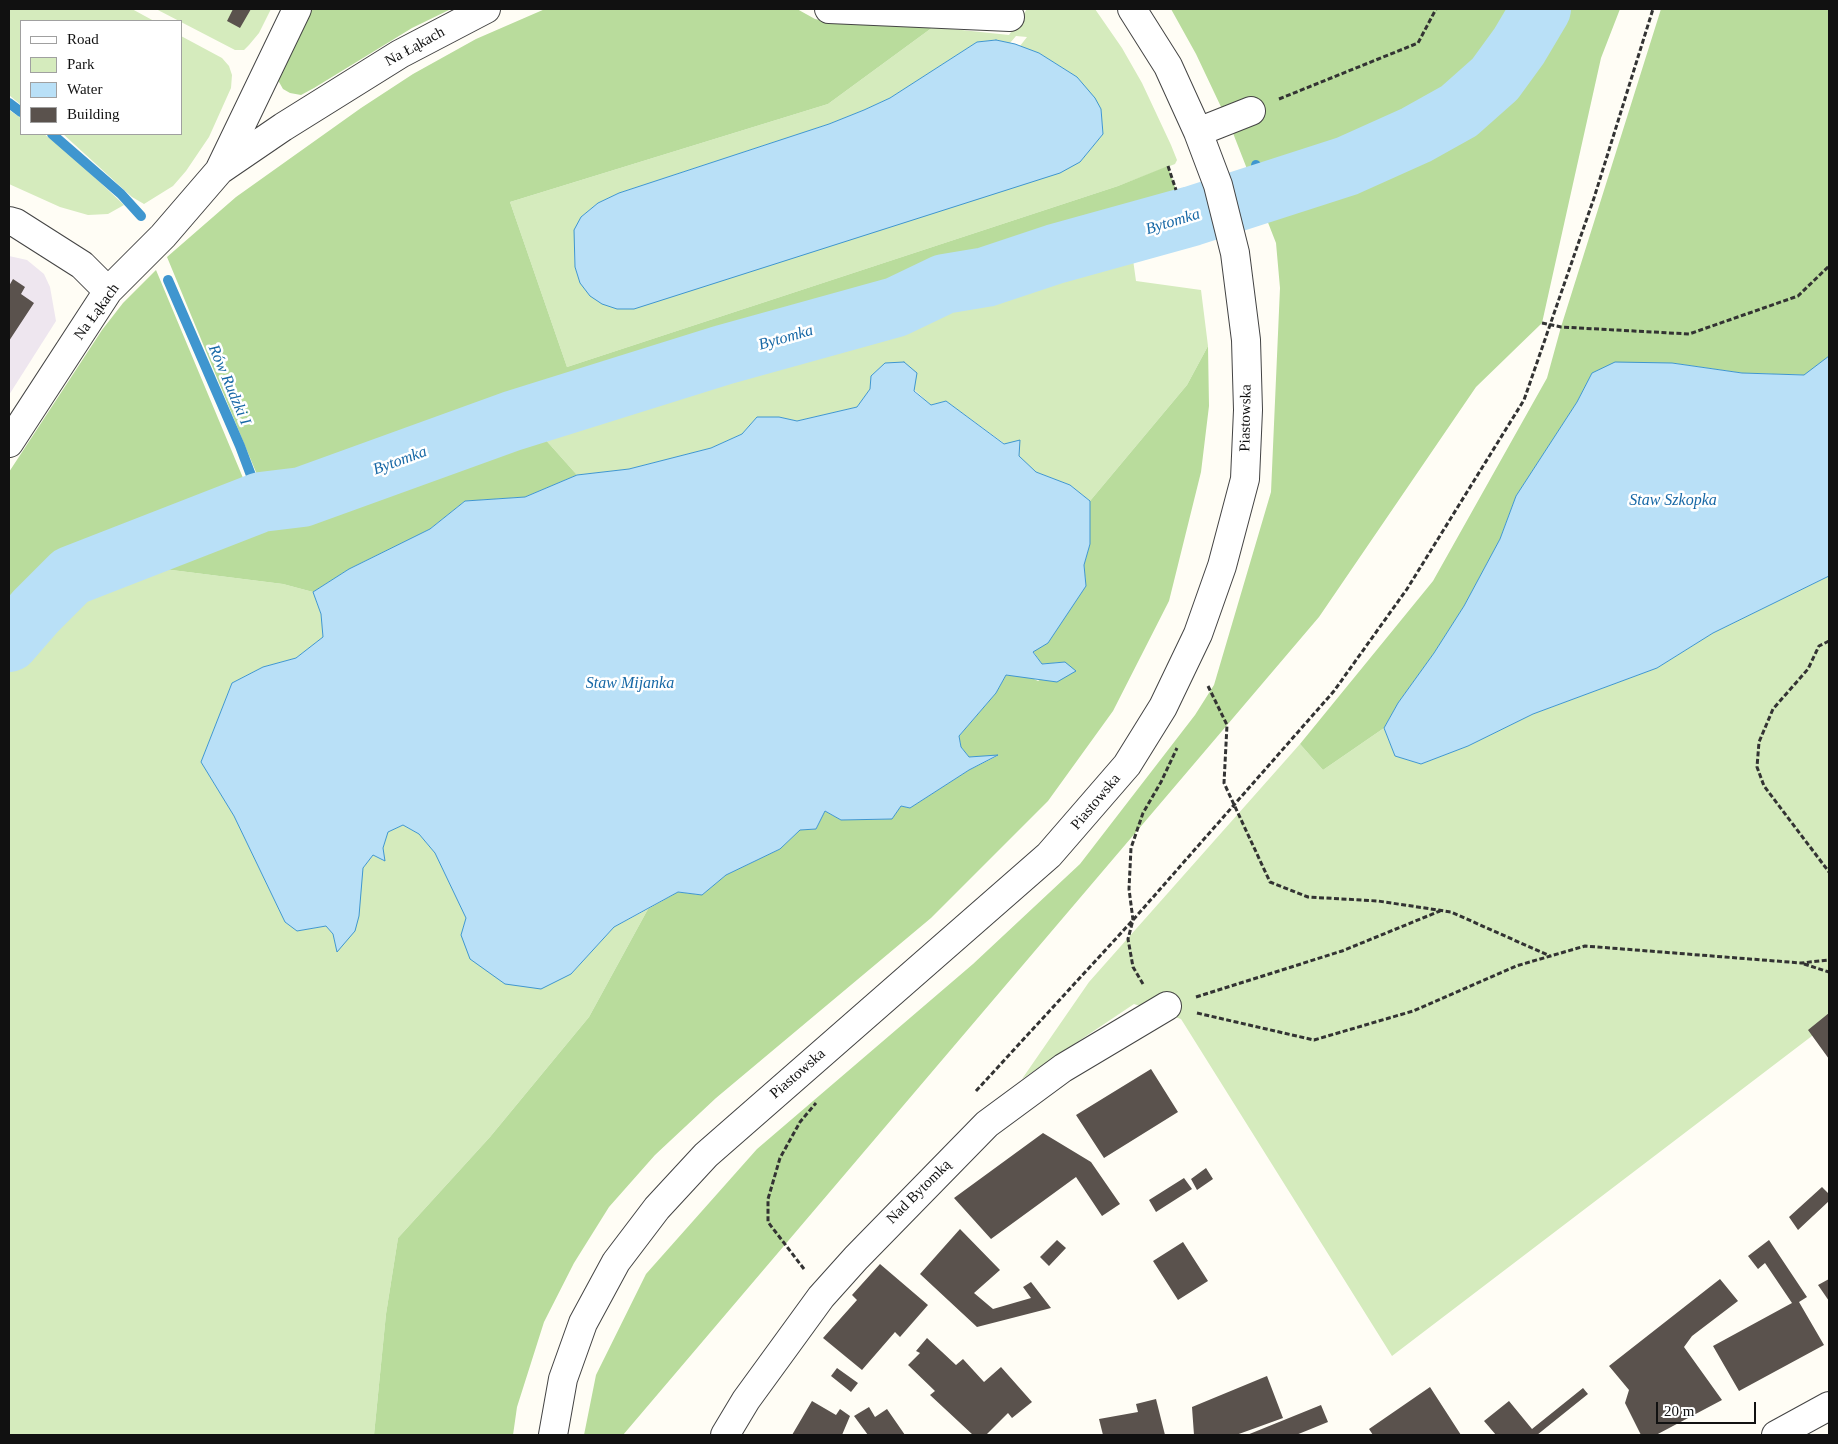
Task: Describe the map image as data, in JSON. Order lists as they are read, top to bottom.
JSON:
{
  "streets": {
    "street": ["Na Łąkach", "Piastowska", "Nad Bytomką"]
  },
  "water": [
    "Bytomka",
    "Rów Rudzki I",
    "Staw Szkopka",
    "Staw Mijanka"
  ],
  "legend": [
    "Road",
    "Park",
    "Water",
    "Building"
  ],
  "scale_bar": "20 m"
}
